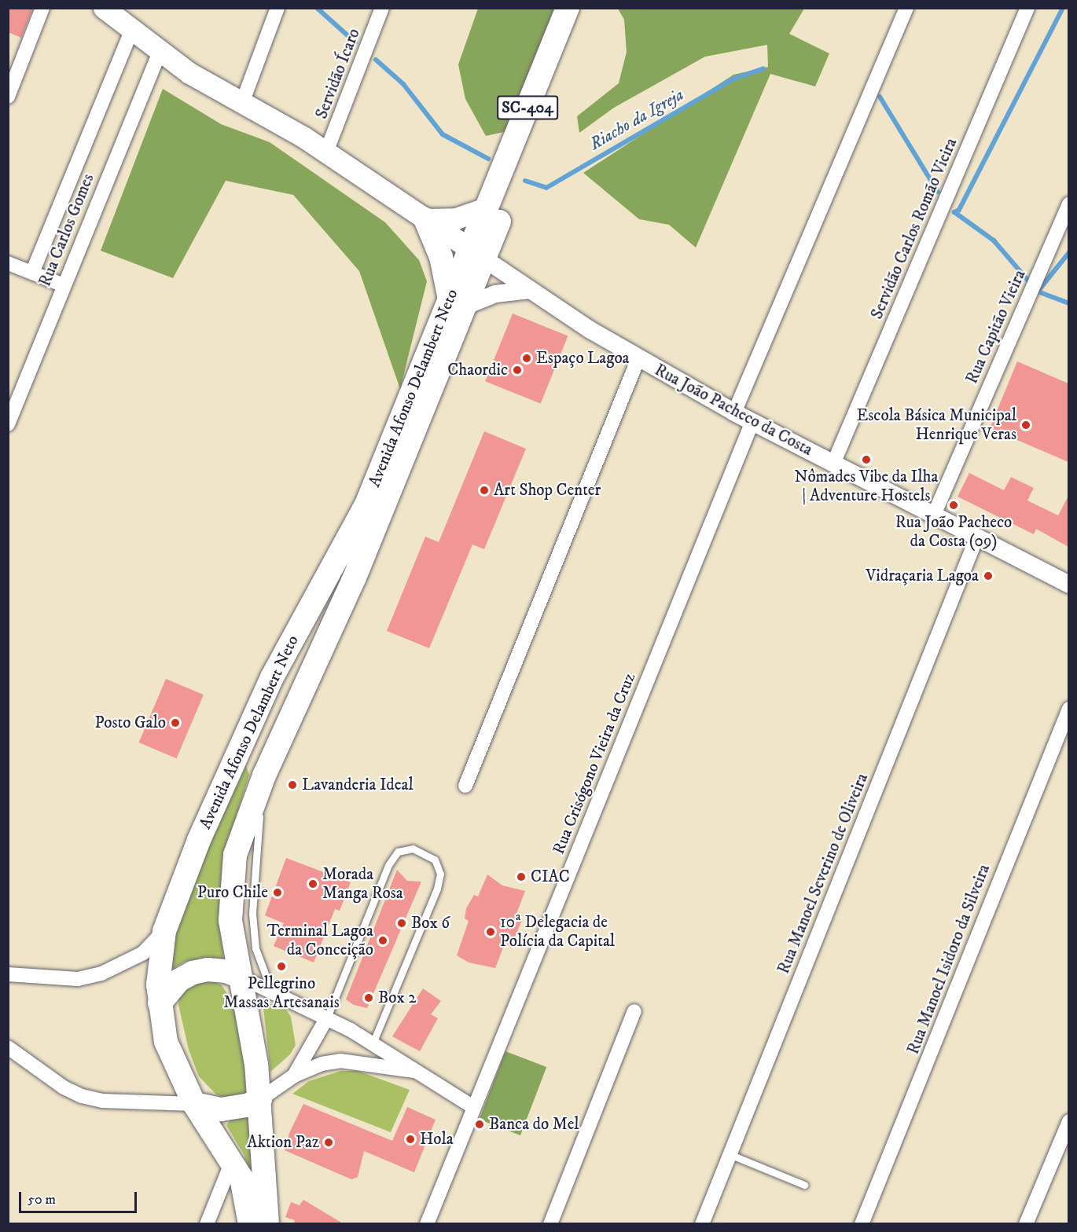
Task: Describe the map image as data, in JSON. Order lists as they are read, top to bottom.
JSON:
{
  "streets": {
    "main road": ["SC-404", "Avenida Afonso Delambert Neto"],
    "street": [
      "Servidão Ícaro",
      "Servidão Carlos Romão Vieira",
      "Rua Carlos Gomes",
      "Rua Capitão Vieira",
      "Rua João Pacheco da Costa",
      "Rua Crisógono Vieira da Cruz",
      "Rua Manoel Severino de Oliveira",
      "Rua Manoel Isidoro da Silveira"
    ]
  },
  "crossings": [
    ["SC-404", "Avenida Afonso Delambert Neto"],
    ["SC-404", "Rua João Pacheco da Costa"],
    ["Servidão Carlos Romão Vieira", "Rua João Pacheco da Costa"],
    ["Rua Capitão Vieira", "Rua João Pacheco da Costa"],
    ["Avenida Afonso Delambert Neto", "Rua João Pacheco da Costa"],
    ["Rua João Pacheco da Costa", "Rua Crisógono Vieira da Cruz"],
    ["Rua João Pacheco da Costa", "Rua Manoel Severino de Oliveira"]
  ],
  "water": ["Riacho da Igreja"],
  "places": [
    "Espaço Lagoa",
    "Chaordic",
    "Escola Básica Municipal Henrique Veras",
    "Nômades Vibe da Ilha | Adventure Hostels",
    "Art Shop Center",
    "Rua João Pacheco da Costa (09)",
    "Vidraçaria Lagoa",
    "Posto Galo",
    "Lavanderia Ideal",
    "CIAC",
    "Morada Manga Rosa",
    "Puro Chile",
    "Box 6",
    "10ª Delegacia de Polícia da Capital",
    "Terminal Lagoa da Conceição",
    "Pellegrino Massas Artesanais",
    "Box 2",
    "Banca do Mel",
    "Hola",
    "Aktion Paz"
  ],
  "scale_bar": "50 m"
}
